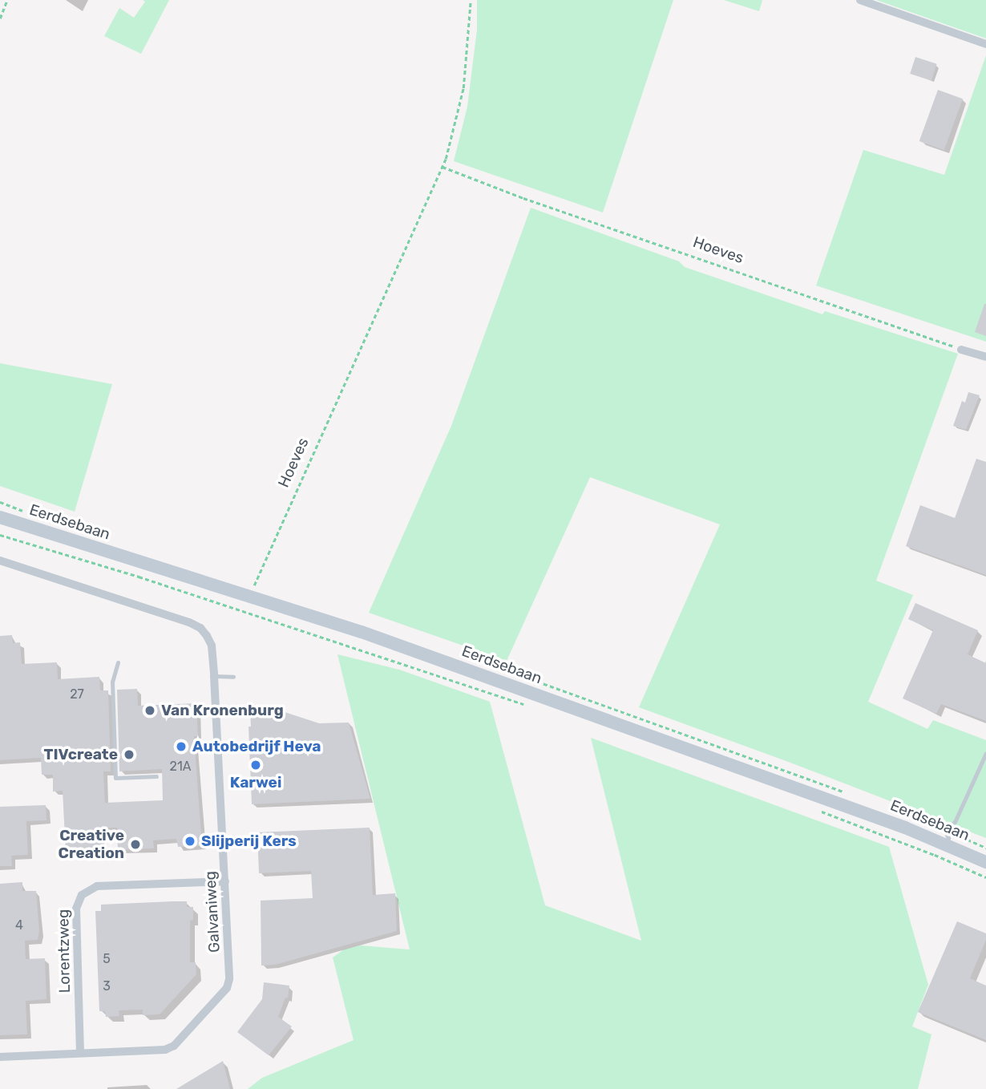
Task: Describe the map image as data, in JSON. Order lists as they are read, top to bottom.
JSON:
{
  "streets": {
    "main road": ["Eerdsebaan"],
    "street": ["Galvaniweg", "Lorentzweg"],
    "path": ["Hoeves"]
  },
  "crossings": [
    ["Galvaniweg", "Lorentzweg"]
  ],
  "places": [
    "Van Kronenburg",
    "Autobedrijf Heva",
    "TIVcreate",
    "Karwei",
    "Slijperij Kers",
    "Creative Creation"
  ],
  "house_numbers": [
    "27",
    "21A",
    "4",
    "5",
    "3"
  ]
}
